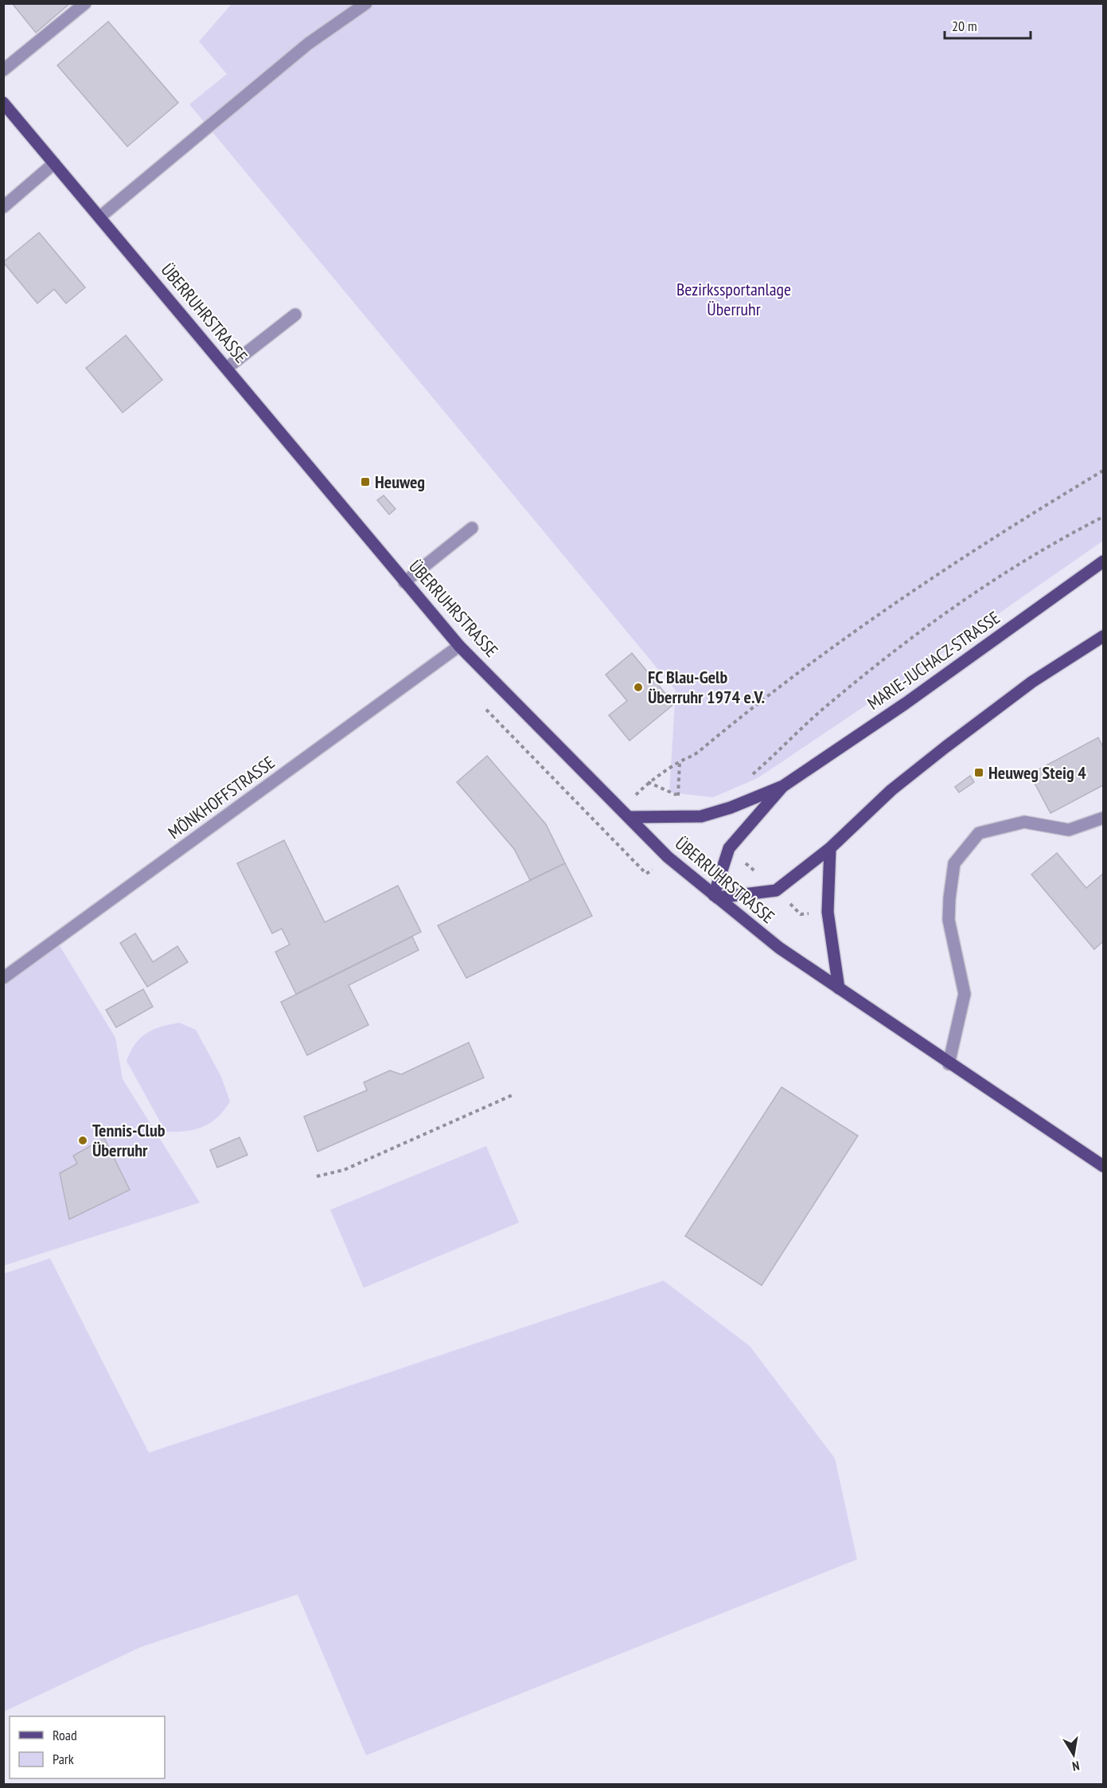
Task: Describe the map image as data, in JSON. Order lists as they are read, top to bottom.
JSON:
{
  "streets": {
    "main road": ["ÜBERRUHRSTRASSE", "MARIE-JUCHACZ-STRASSE"],
    "street": ["MÖNKHOFFSTRASSE"]
  },
  "crossings": [
    ["ÜBERRUHRSTRASSE", "MARIE-JUCHACZ-STRASSE"],
    ["ÜBERRUHRSTRASSE", "MÖNKHOFFSTRASSE"]
  ],
  "parks": ["Bezirkssportanlage Überruhr"],
  "places": {
    "transit": ["Heuweg", "Heuweg Steig 4"],
    "other": ["FC Blau-Gelb Überruhr 1974 e.V.", "Tennis-Club Überruhr"]
  },
  "legend": ["Road", "Park"],
  "scale_bar": "20 m",
  "north": "bottom"
}
